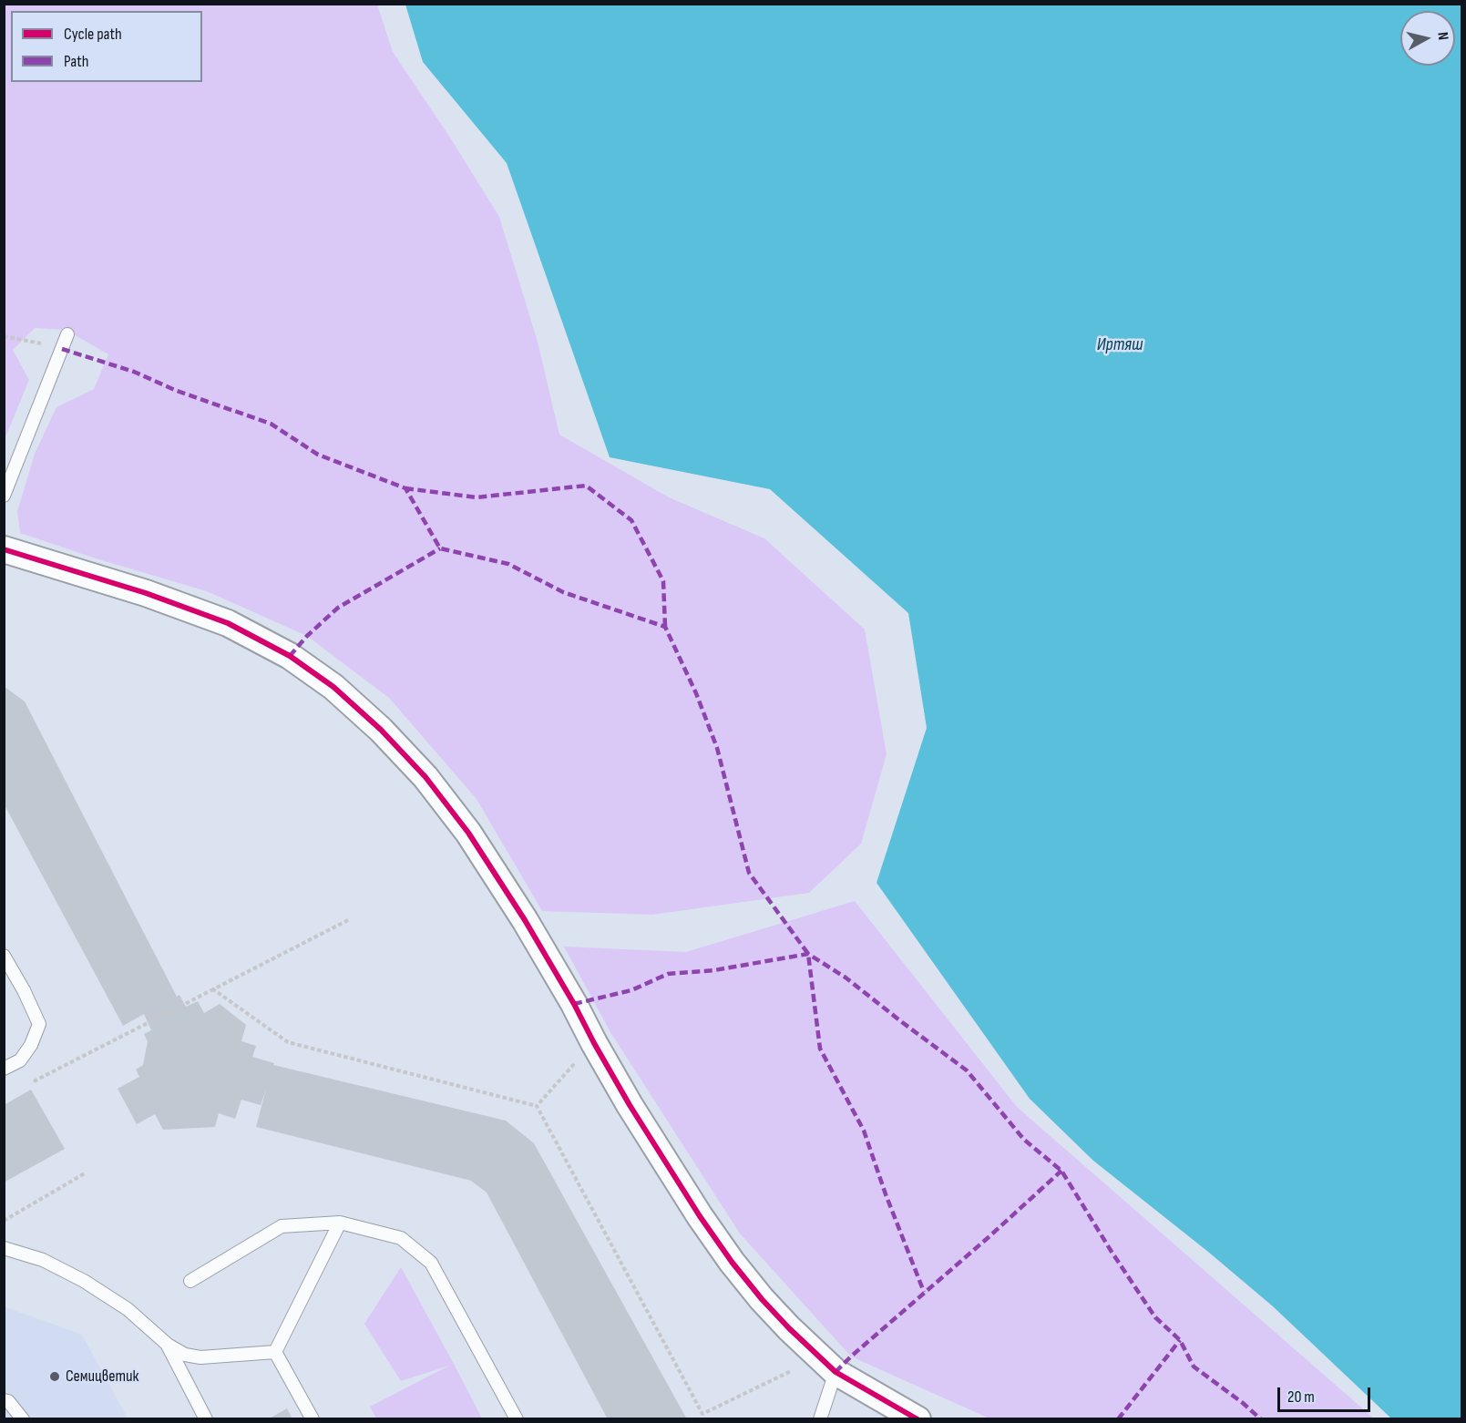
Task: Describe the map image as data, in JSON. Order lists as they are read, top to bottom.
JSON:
{
  "water": ["Иртяш"],
  "places": ["Семицветик"],
  "legend": ["Cycle path", "Path"],
  "scale_bar": "20 m",
  "north": "right"
}
